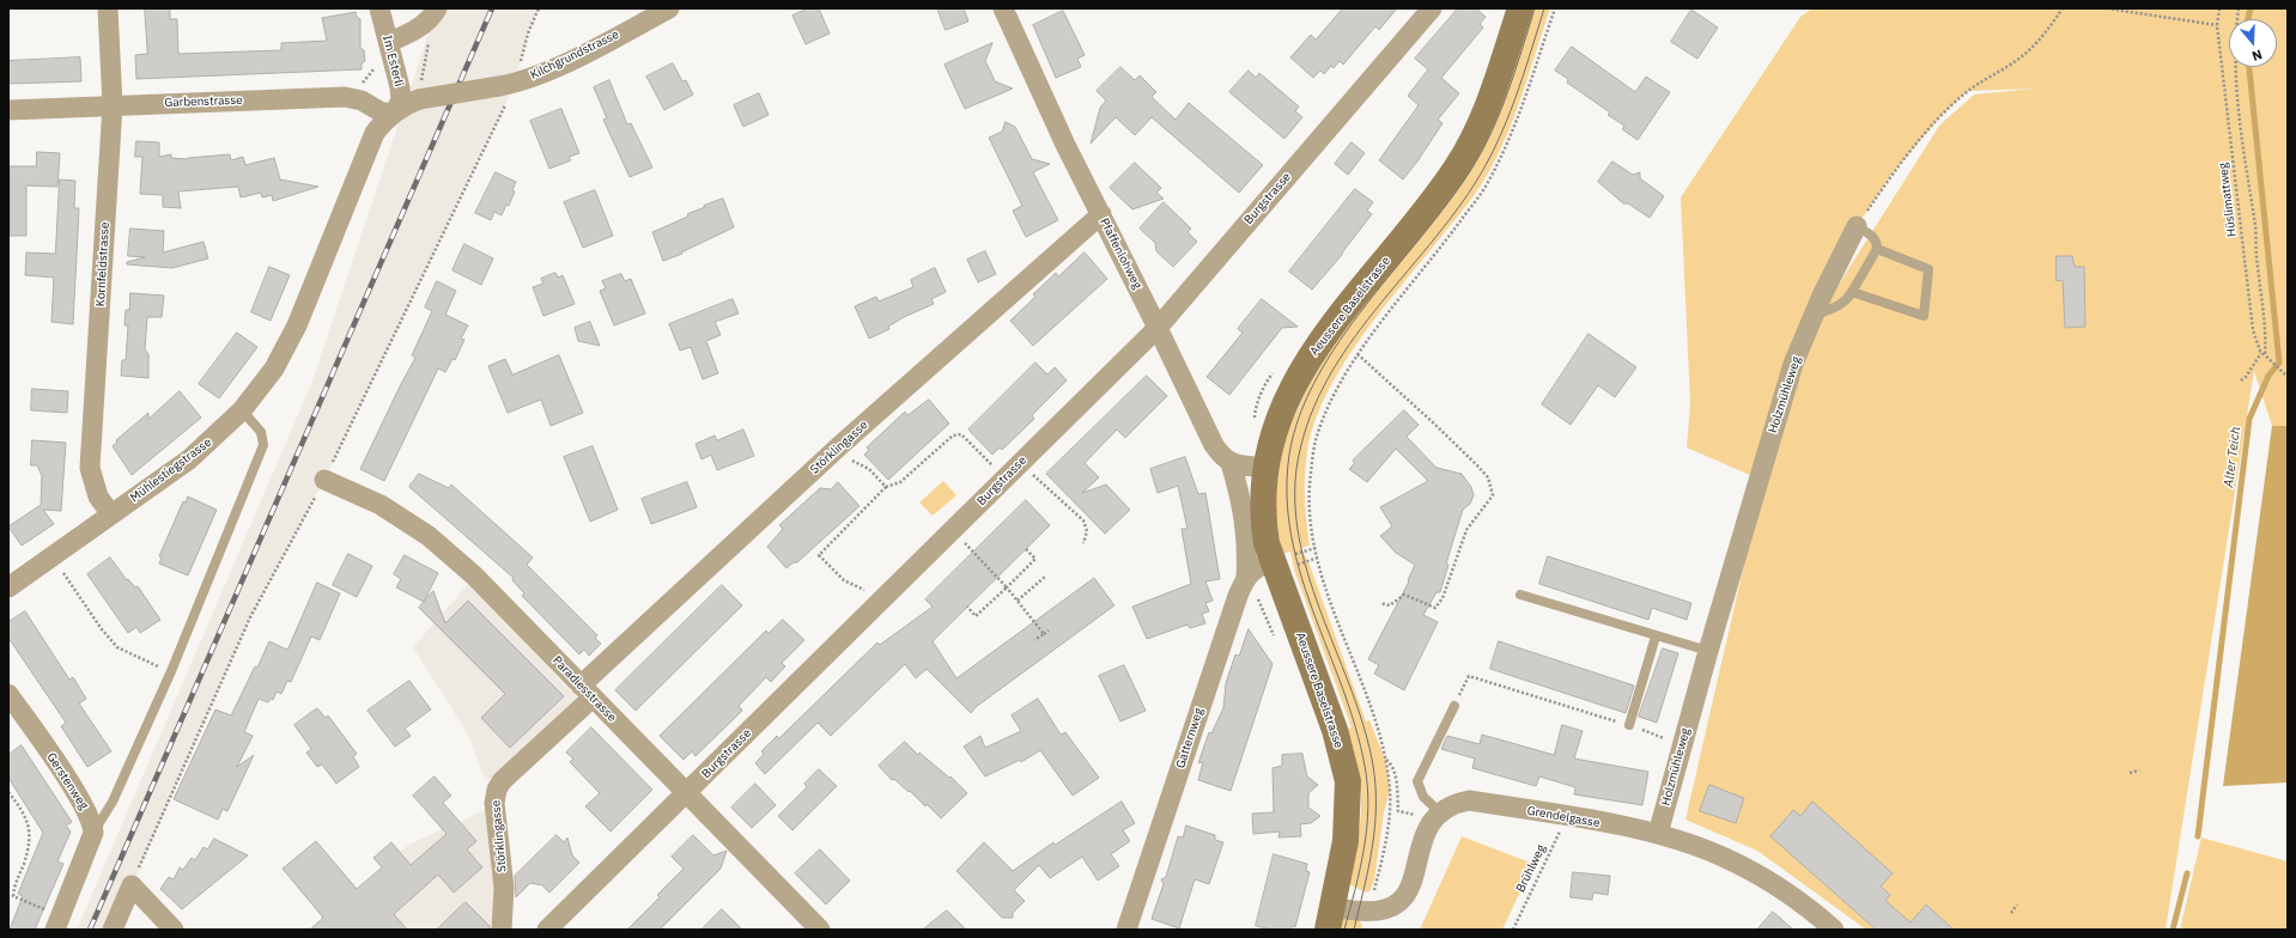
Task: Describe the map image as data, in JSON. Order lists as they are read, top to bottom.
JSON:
{
  "streets": {
    "main road": ["Aeussere Baselstrasse"],
    "street": [
      "Kilchgrundstrasse",
      "Im Esterli",
      "Garbenstrasse",
      "Burgstrasse",
      "Pfaffenlohweg",
      "Kornfeldstrasse",
      "Holzmühleweg",
      "Störklingasse",
      "Mühlestiegstrasse",
      "Paradiesstrasse",
      "Gatternweg",
      "Gerstenweg",
      "Grendelgasse"
    ],
    "path": ["Hüslimattweg", "Brühlweg"]
  },
  "crossings": [
    ["Kilchgrundstrasse", "Im Esterli"],
    ["Kilchgrundstrasse", "Garbenstrasse"],
    ["Kilchgrundstrasse", "Mühlestiegstrasse"],
    ["Im Esterli", "Garbenstrasse"],
    ["Im Esterli", "Mühlestiegstrasse"],
    ["Garbenstrasse", "Kornfeldstrasse"],
    ["Garbenstrasse", "Mühlestiegstrasse"],
    ["Burgstrasse", "Pfaffenlohweg"],
    ["Burgstrasse", "Paradiesstrasse"],
    ["Pfaffenlohweg", "Störklingasse"],
    ["Kornfeldstrasse", "Mühlestiegstrasse"],
    ["Aeussere Baselstrasse", "Gatternweg"],
    ["Holzmühleweg", "Grendelgasse"],
    ["Störklingasse", "Paradiesstrasse"],
    ["Grendelgasse", "Brühlweg"]
  ],
  "water": ["Alter Teich"],
  "north": "bottom"
}
